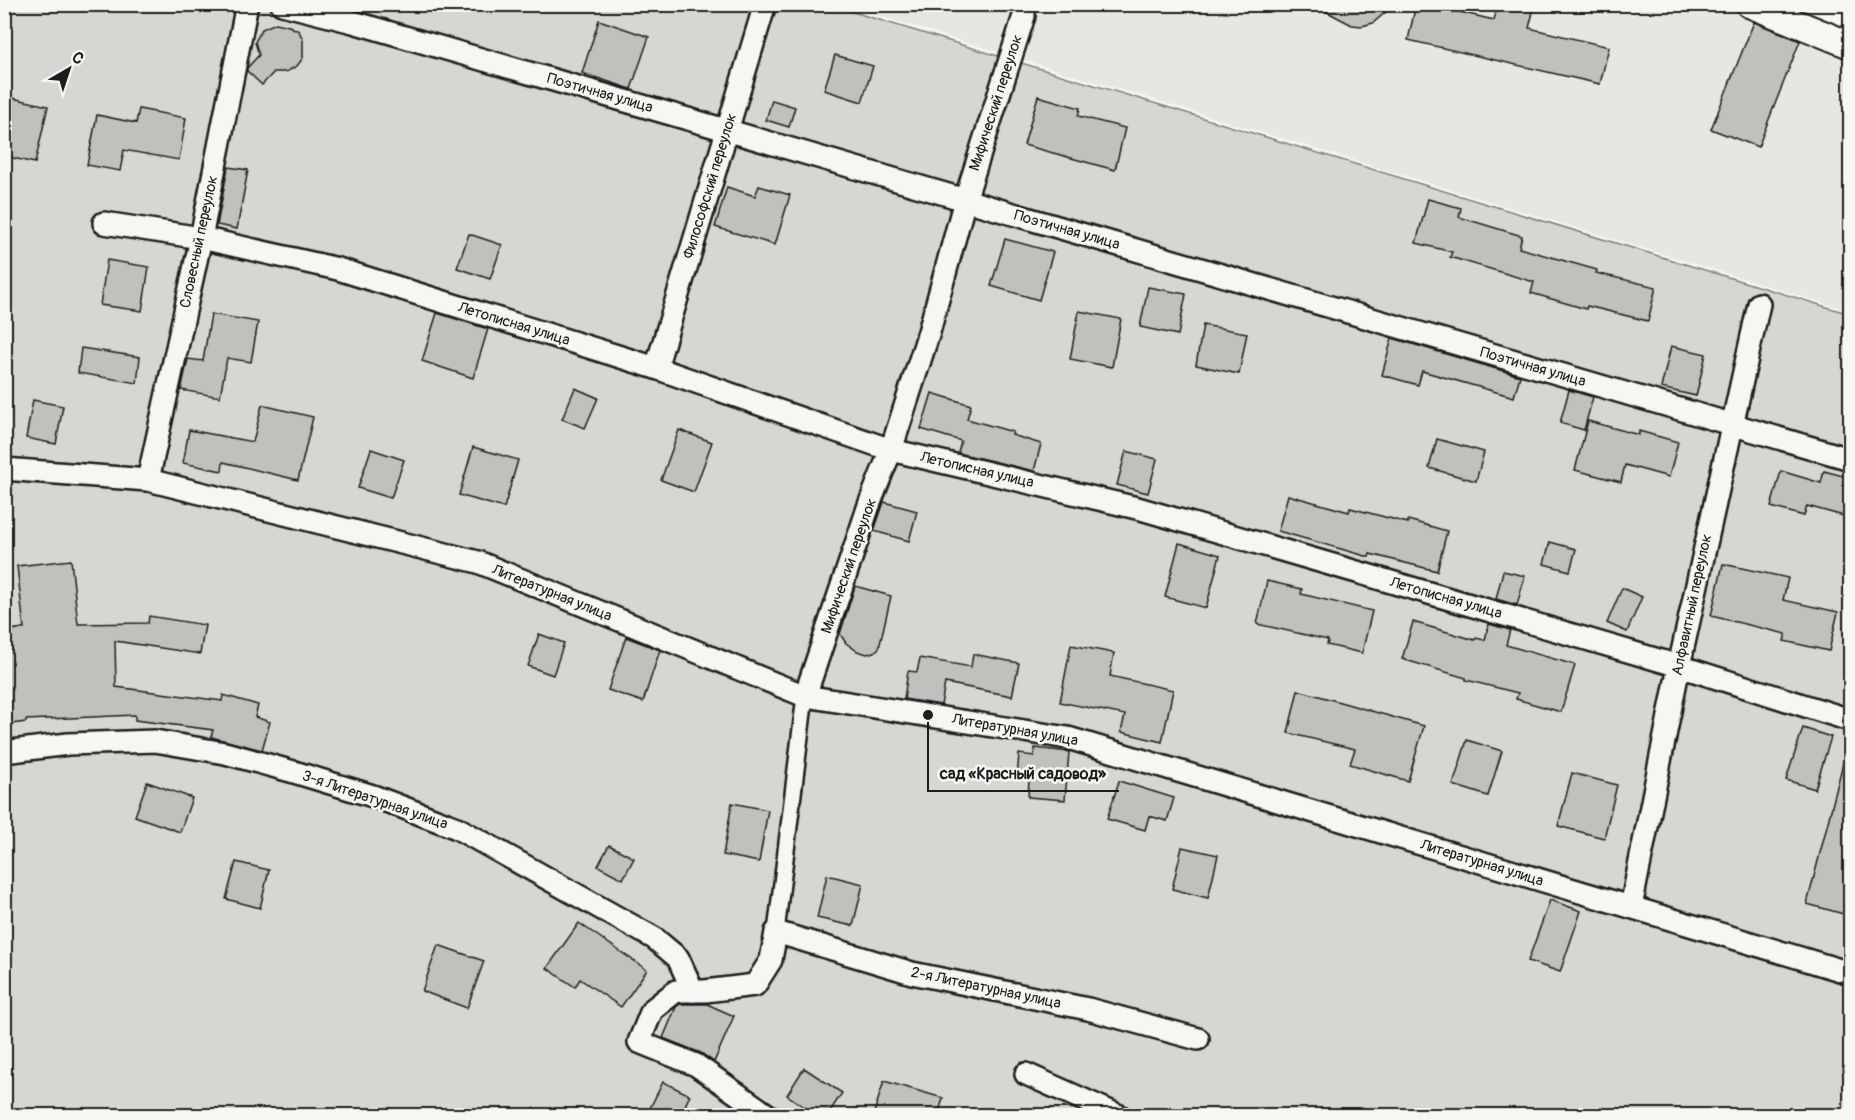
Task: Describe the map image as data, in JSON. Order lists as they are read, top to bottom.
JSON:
{
  "streets": {
    "street": [
      "Поэтичная улица",
      "Мифический переулок",
      "Философский переулок",
      "Словесный переулок",
      "Летописная улица",
      "Литературная улица",
      "Алфавитный переулок",
      "3-я Литературная улица",
      "2-я Литературная улица"
    ]
  },
  "crossings": [
    ["Поэтичная улица", "Мифический переулок"],
    ["Поэтичная улица", "Философский переулок"],
    ["Поэтичная улица", "Алфавитный переулок"],
    ["Мифический переулок", "Летописная улица"],
    ["Мифический переулок", "Литературная улица"],
    ["Мифический переулок", "3-я Литературная улица"],
    ["Мифический переулок", "2-я Литературная улица"],
    ["Философский переулок", "Летописная улица"],
    ["Словесный переулок", "Летописная улица"],
    ["Словесный переулок", "Литературная улица"],
    ["Летописная улица", "Алфавитный переулок"],
    ["Литературная улица", "Алфавитный переулок"]
  ],
  "places": ["сад «Красный садовод»"],
  "north": "top right"
}
